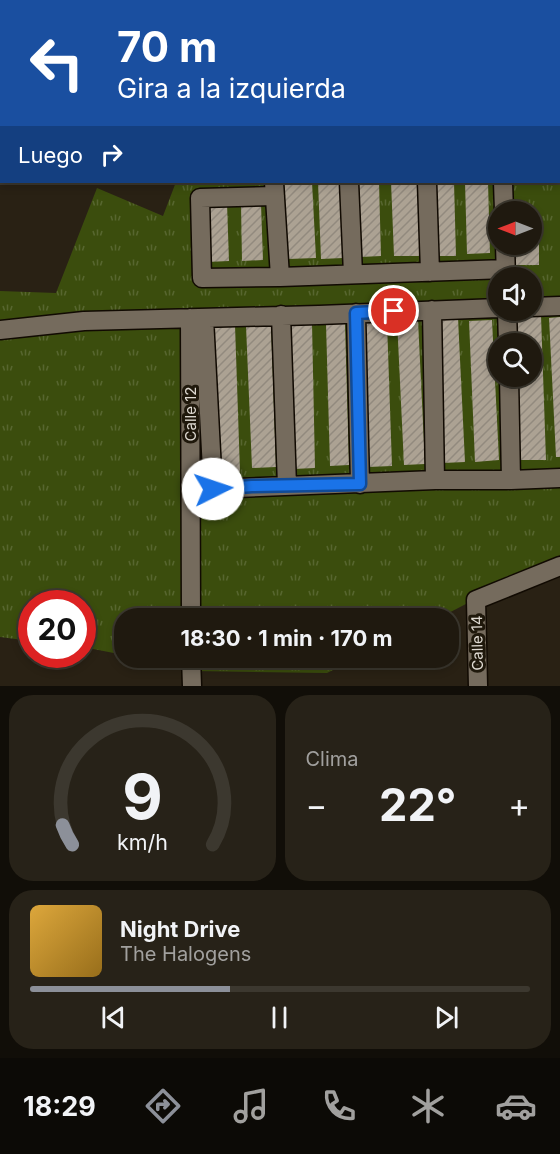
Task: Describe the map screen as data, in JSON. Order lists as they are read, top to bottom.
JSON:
{
  "streets": {
    "street": ["Calle 12", "Calle 14"]
  },
  "north": "left",
  "page": {
    "turn": ["70 m", "Gira a la izquierda"],
    "then": "Luego",
    "limit": "20",
    "trip": "18:30 · 1 min · 170 m",
    "tile": "Clima",
    "heat": ["−", "22°", "+"],
    "song": ["Night Drive", "The Halogens"],
    "tabs": "18:29",
    "gauge": ["9", "km/h"]
  }
}
